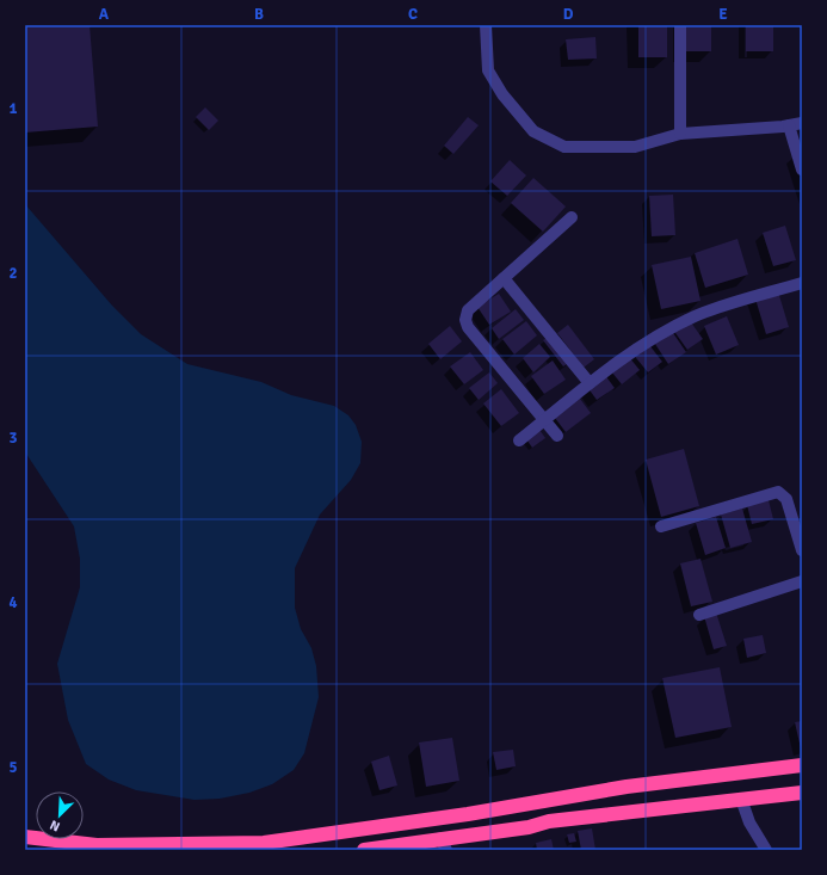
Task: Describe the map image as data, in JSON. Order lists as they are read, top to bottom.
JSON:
{
  "north": "bottom left",
  "grid": {
    "columns": [
      "A",
      "B",
      "C",
      "D",
      "E"
    ],
    "rows": [
      "1",
      "2",
      "3",
      "4",
      "5"
    ]
  }
}
